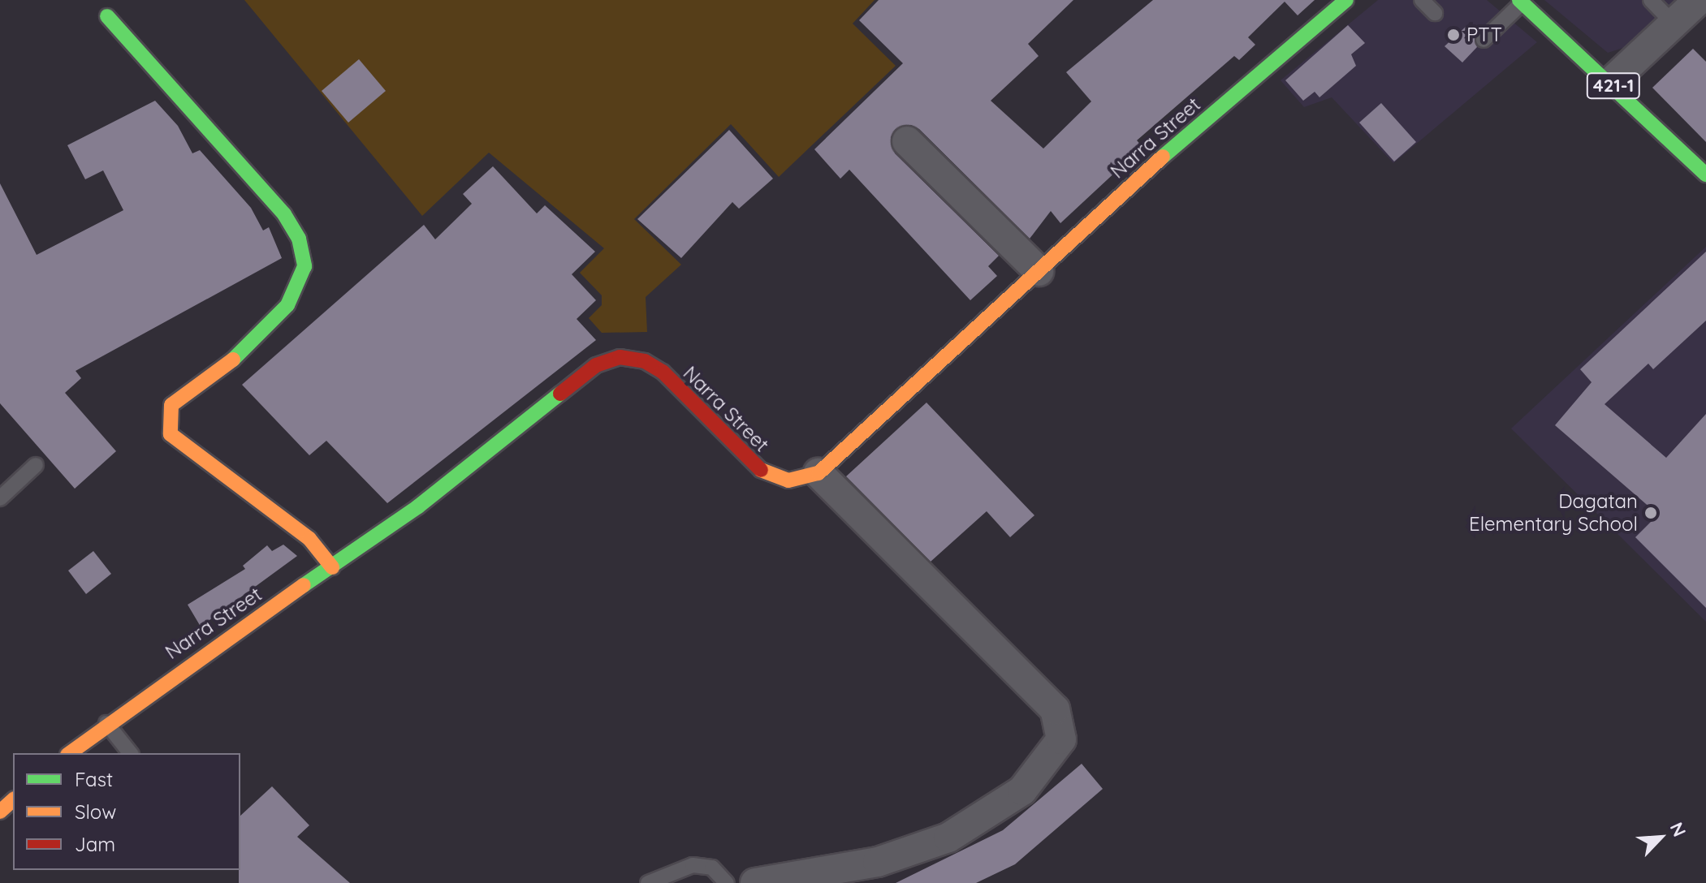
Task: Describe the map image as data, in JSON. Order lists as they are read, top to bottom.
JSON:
{
  "streets": {
    "street": ["421-1", "Narra Street"]
  },
  "places": ["PTT", "Dagatan Elementary School"],
  "legend": ["Fast", "Slow", "Jam"],
  "north": "top right"
}
